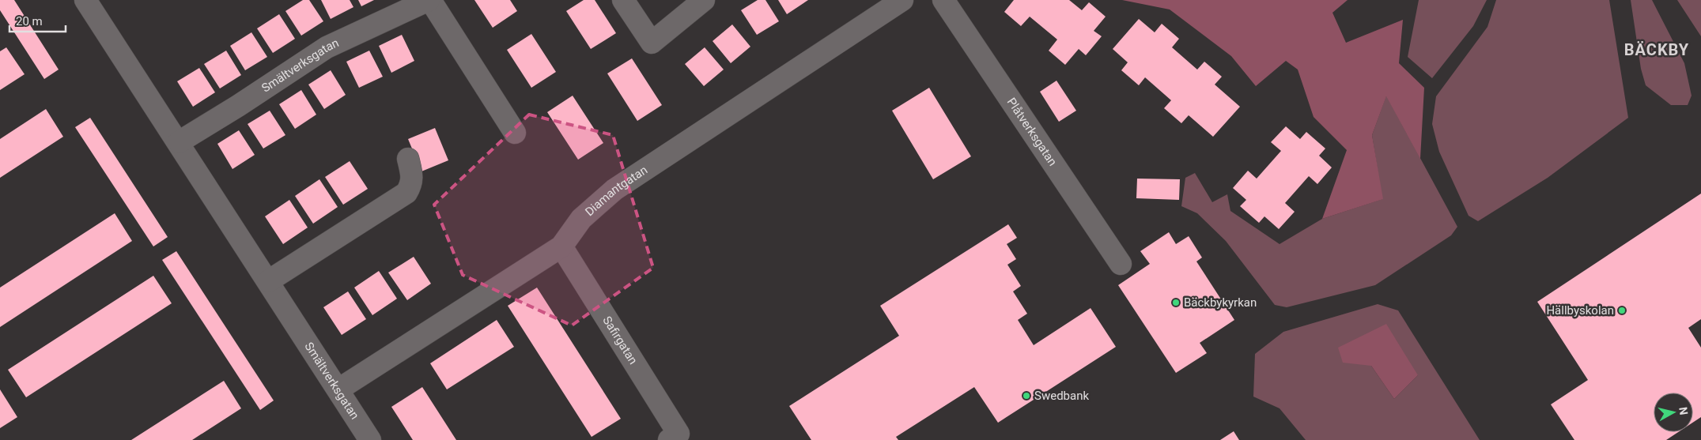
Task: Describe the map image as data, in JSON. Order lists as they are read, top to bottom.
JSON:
{
  "streets": {
    "street": [
      "Smältverksgatan",
      "Plåtverksgatan",
      "Diamantgatan",
      "Safirgatan"
    ]
  },
  "crossings": [
    ["Smältverksgatan", "Diamantgatan"],
    ["Diamantgatan", "Safirgatan"]
  ],
  "districts": ["BÄCKBY"],
  "places": ["Bäckbykyrkan", "Hällbyskolan", "Swedbank"],
  "scale_bar": "20 m",
  "north": "right"
}
